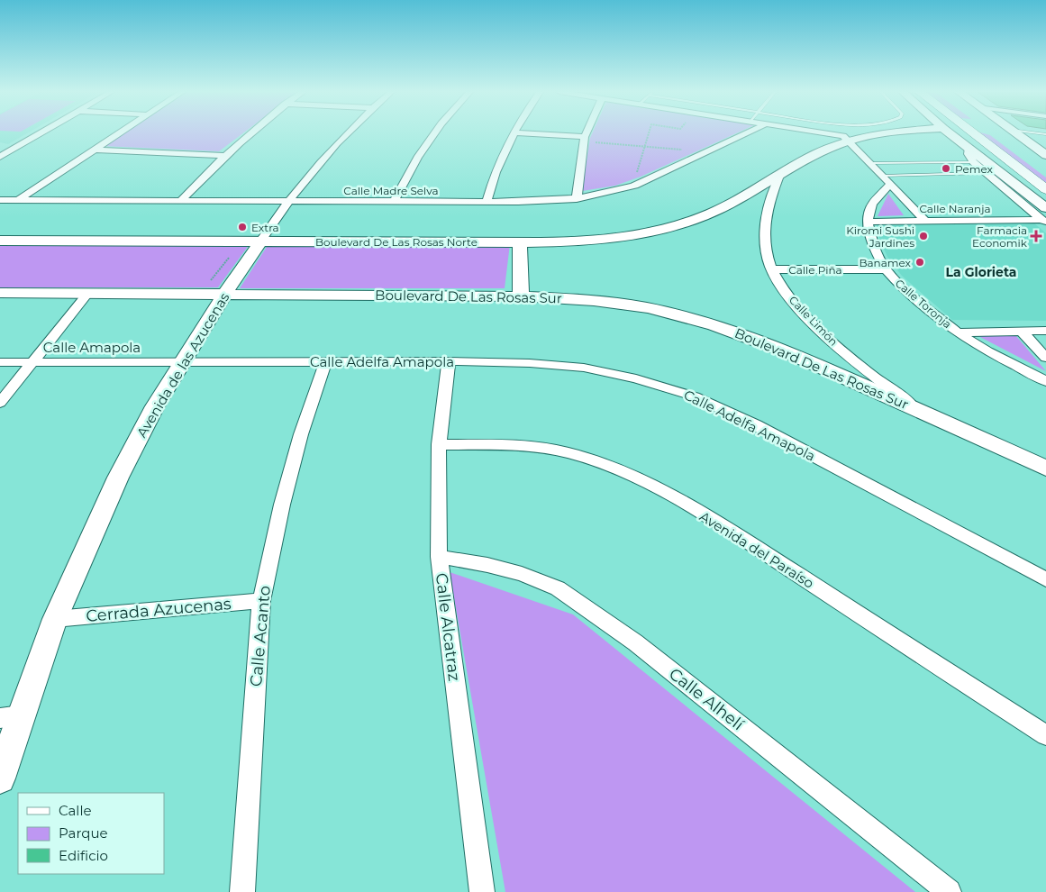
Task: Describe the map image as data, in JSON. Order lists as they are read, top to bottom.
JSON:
{
  "streets": {
    "main road": ["Boulevard De Las Rosas Norte", "Boulevard De Las Rosas Sur", "Avenida de las Azucenas"],
    "street": [
      "Calle Madre Selva",
      "Calle Naranja",
      "Calle Piña",
      "Calle Toronja",
      "Calle Limón",
      "Calle Amapola",
      "Calle Adelfa Amapola",
      "Avenida del Paraíso",
      "Cerrada Azucenas",
      "Calle Alcatraz",
      "Calle Acanto",
      "Calle Alhelí"
    ]
  },
  "crossings": [
    ["Calle Madre Selva", "Avenida de las Azucenas"],
    ["Calle Naranja", "Calle Toronja"],
    ["Boulevard De Las Rosas Norte", "Calle Limón"],
    ["Boulevard De Las Rosas Norte", "Avenida de las Azucenas"],
    ["Calle Piña", "Calle Toronja"],
    ["Calle Piña", "Calle Limón"],
    ["Boulevard De Las Rosas Sur", "Calle Limón"],
    ["Boulevard De Las Rosas Sur", "Avenida de las Azucenas"],
    ["Calle Amapola", "Calle Adelfa Amapola"],
    ["Calle Amapola", "Avenida de las Azucenas"],
    ["Calle Adelfa Amapola", "Avenida de las Azucenas"],
    ["Calle Adelfa Amapola", "Calle Alcatraz"],
    ["Calle Adelfa Amapola", "Calle Acanto"],
    ["Avenida de las Azucenas", "Cerrada Azucenas"],
    ["Avenida del Paraíso", "Calle Alcatraz"],
    ["Cerrada Azucenas", "Calle Acanto"],
    ["Calle Alcatraz", "Calle Alhelí"]
  ],
  "districts": ["La Glorieta"],
  "places": {
    "other": [
      "Pemex",
      "Extra",
      "Kiromi Sushi Jardines",
      "Banamex"
    ],
    "health": ["Farmacia Economik"]
  },
  "legend": ["Calle", "Parque", "Edificio"]
}
